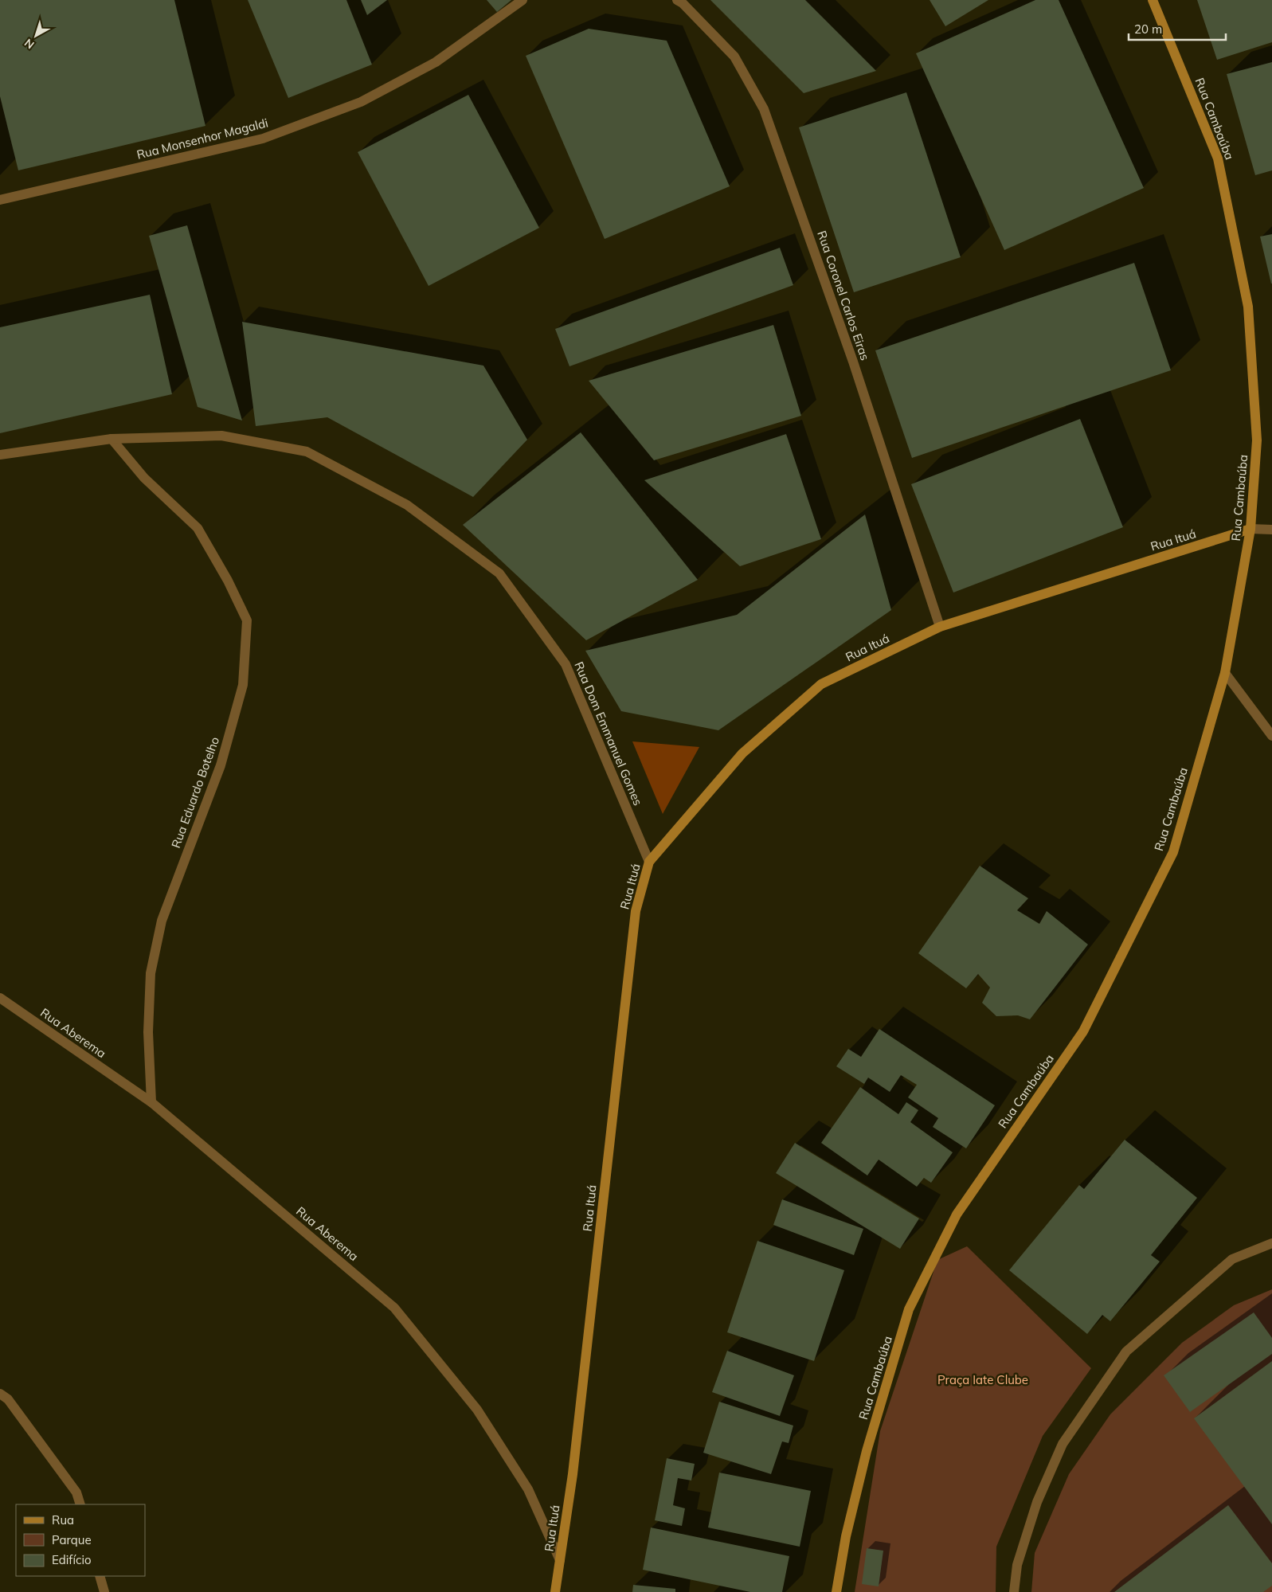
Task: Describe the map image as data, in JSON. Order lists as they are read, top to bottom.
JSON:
{
  "streets": {
    "street": [
      "Rua Cambaúba",
      "Rua Monsenhor Magaldi",
      "Rua Coronel Carlos Eiras",
      "Rua Ituá",
      "Rua Dom Emmanuel Gomes",
      "Rua Eduardo Botelho",
      "Rua Aberema"
    ]
  },
  "crossings": [
    ["Rua Cambaúba", "Rua Ituá"],
    ["Rua Coronel Carlos Eiras", "Rua Ituá"],
    ["Rua Ituá", "Rua Dom Emmanuel Gomes"],
    ["Rua Ituá", "Rua Aberema"],
    ["Rua Dom Emmanuel Gomes", "Rua Eduardo Botelho"],
    ["Rua Eduardo Botelho", "Rua Aberema"]
  ],
  "parks": ["Praça Iate Clube"],
  "legend": ["Rua", "Parque", "Edifício"],
  "scale_bar": "20 m",
  "north": "bottom left"
}
